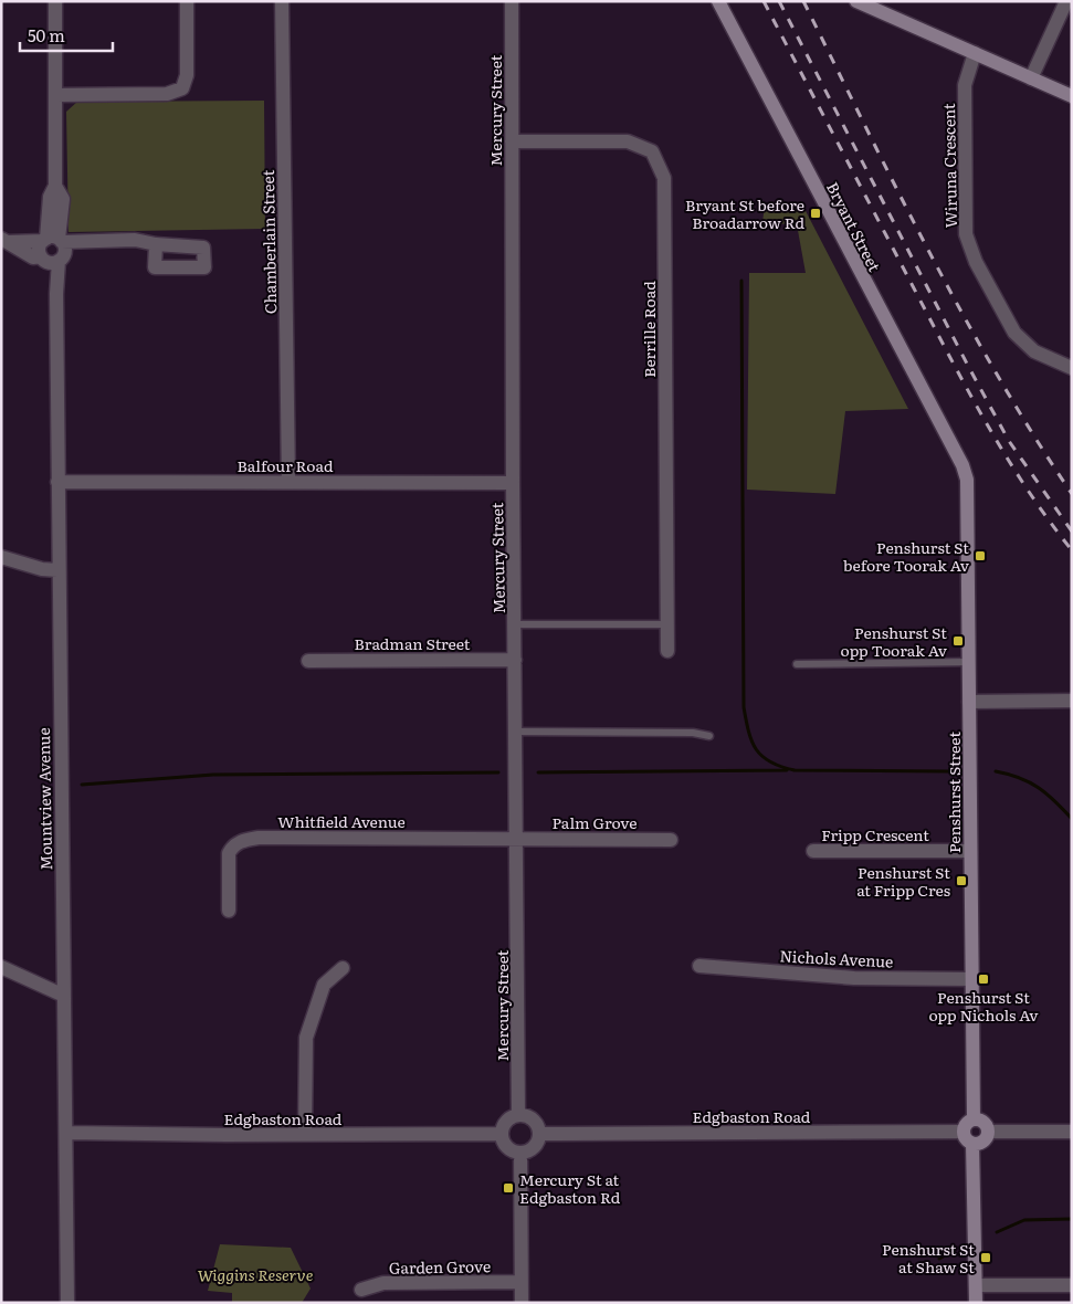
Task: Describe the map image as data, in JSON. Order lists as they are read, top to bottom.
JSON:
{
  "streets": {
    "street": [
      "Mercury Street",
      "Wiruna Crescent",
      "Bryant Street",
      "Chamberlain Street",
      "Berrille Road",
      "Balfour Road",
      "Bradman Street",
      "Penshurst Street",
      "Mountview Avenue",
      "Whitfield Avenue",
      "Palm Grove",
      "Fripp Crescent",
      "Nichols Avenue",
      "Edgbaston Road",
      "Garden Grove"
    ]
  },
  "crossings": [
    ["Mercury Street", "Berrille Road"],
    ["Mercury Street", "Balfour Road"],
    ["Mercury Street", "Bradman Street"],
    ["Mercury Street", "Whitfield Avenue"],
    ["Mercury Street", "Palm Grove"],
    ["Mercury Street", "Edgbaston Road"],
    ["Bryant Street", "Penshurst Street"],
    ["Chamberlain Street", "Balfour Road"],
    ["Balfour Road", "Mountview Avenue"],
    ["Penshurst Street", "Fripp Crescent"],
    ["Penshurst Street", "Nichols Avenue"],
    ["Penshurst Street", "Edgbaston Road"],
    ["Mountview Avenue", "Edgbaston Road"],
    ["Whitfield Avenue", "Palm Grove"]
  ],
  "parks": ["Wiggins Reserve"],
  "places": {
    "transit": [
      "Bryant St before Broadarrow Rd",
      "Penshurst St before Toorak Av",
      "Penshurst St opp Toorak Av",
      "Penshurst St at Fripp Cres",
      "Penshurst St opp Nichols Av",
      "Mercury St at Edgbaston Rd",
      "Penshurst St at Shaw St"
    ]
  },
  "scale_bar": "50 m"
}
